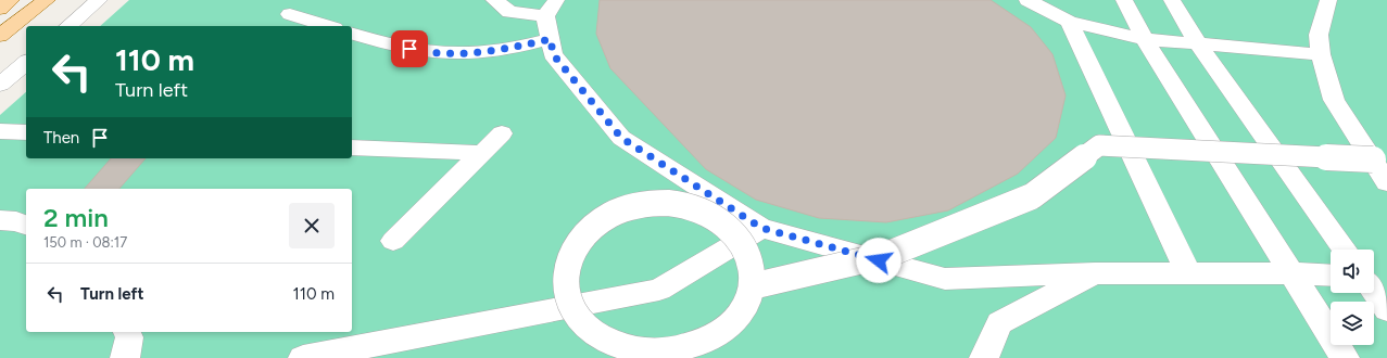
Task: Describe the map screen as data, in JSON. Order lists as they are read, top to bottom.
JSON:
{
  "page": {
    "turn": ["110 m", "Turn left"],
    "then": "Then",
    "heading": ["2 min", "150 m · 08:17"],
    "list": [
      {
        "name": "Turn left",
        "value": "110 m"
      }
    ]
  }
}
